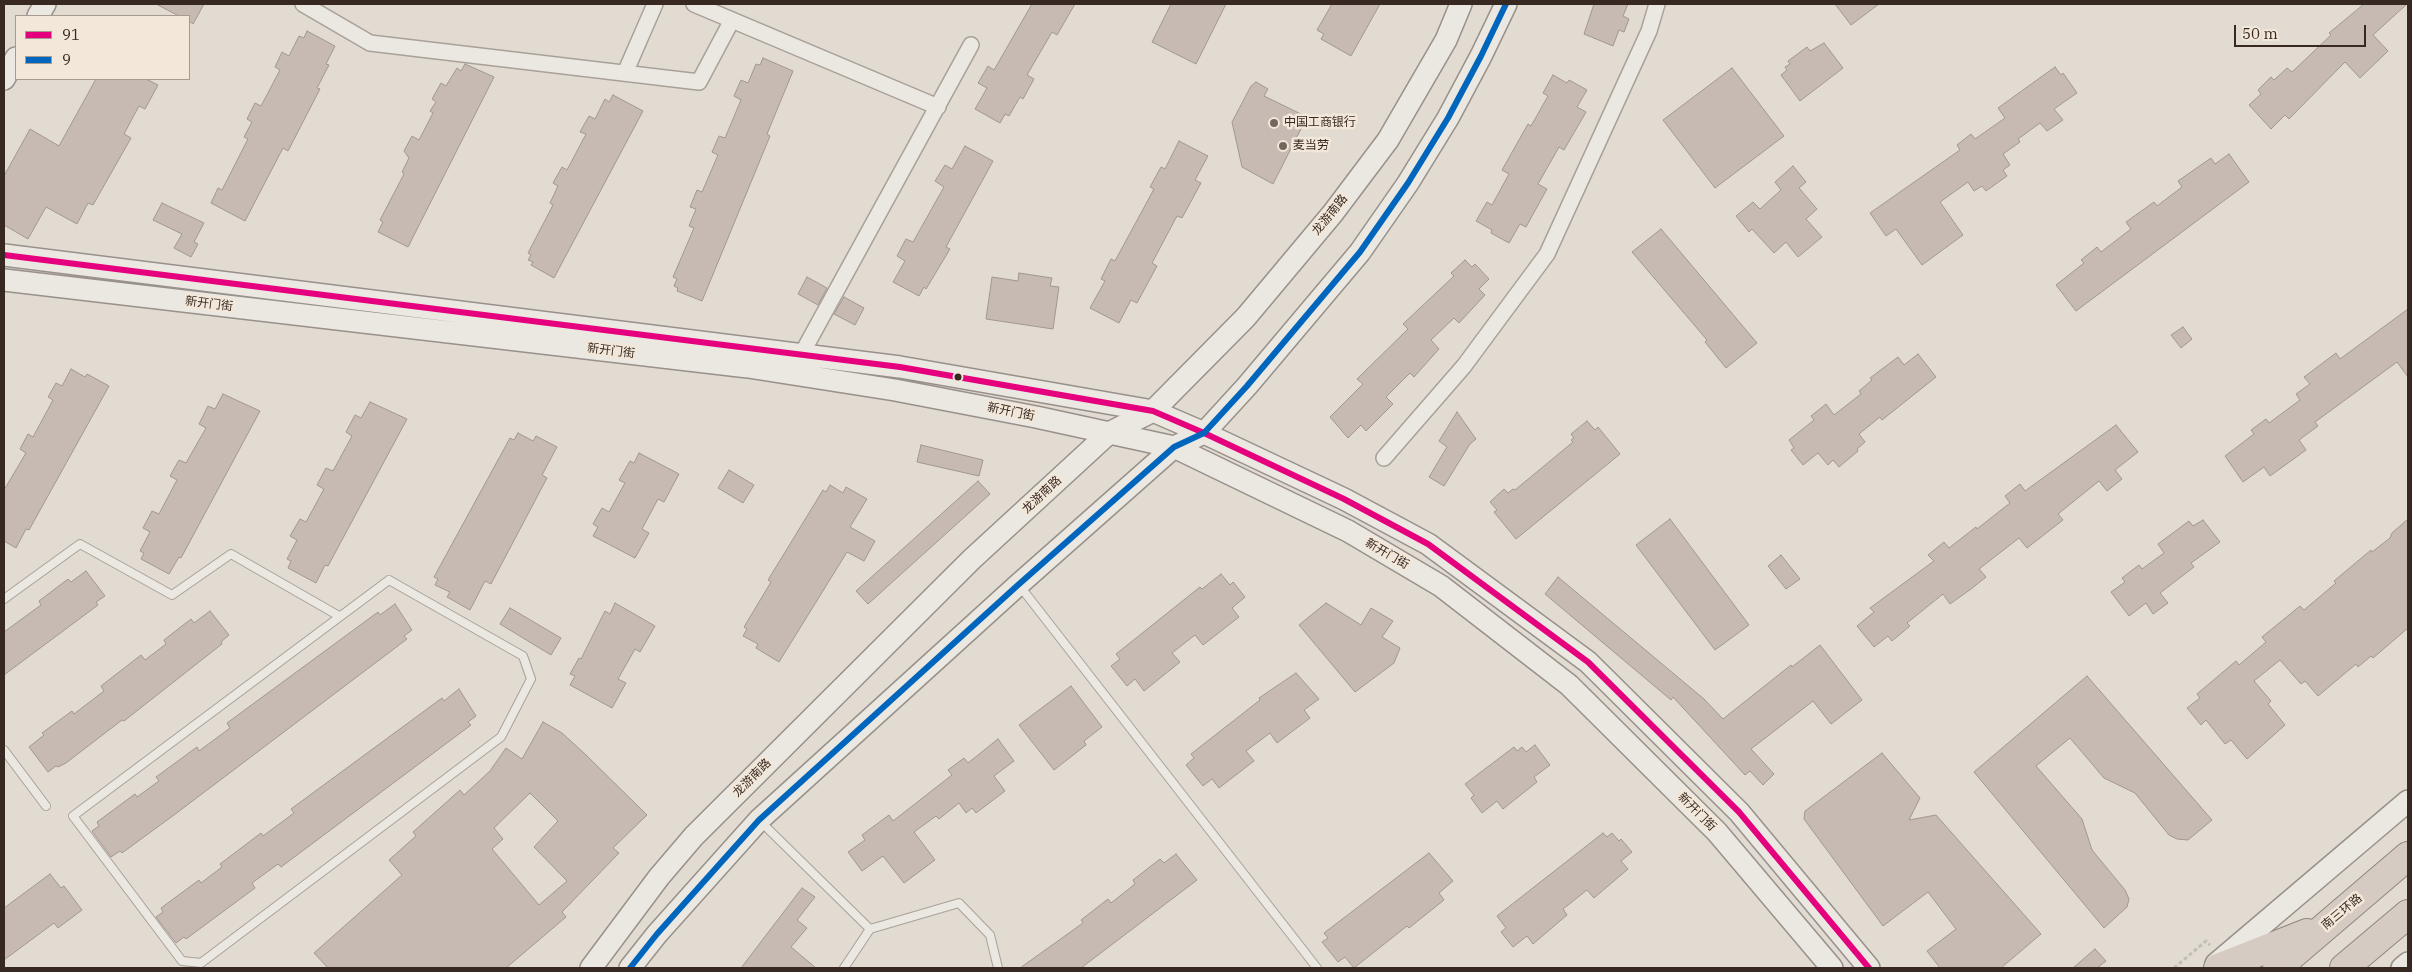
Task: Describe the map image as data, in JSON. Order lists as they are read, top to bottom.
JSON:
{
  "streets": {
    "highway": ["南三环路"],
    "street": ["龙游南路", "新开门街"]
  },
  "crossings": [
    ["龙游南路", "新开门街"]
  ],
  "places": ["中国工商银行", "麦当劳"],
  "lines": ["transit line 9", "transit line 91"],
  "legend": ["91", "9"],
  "scale_bar": "50 m"
}
